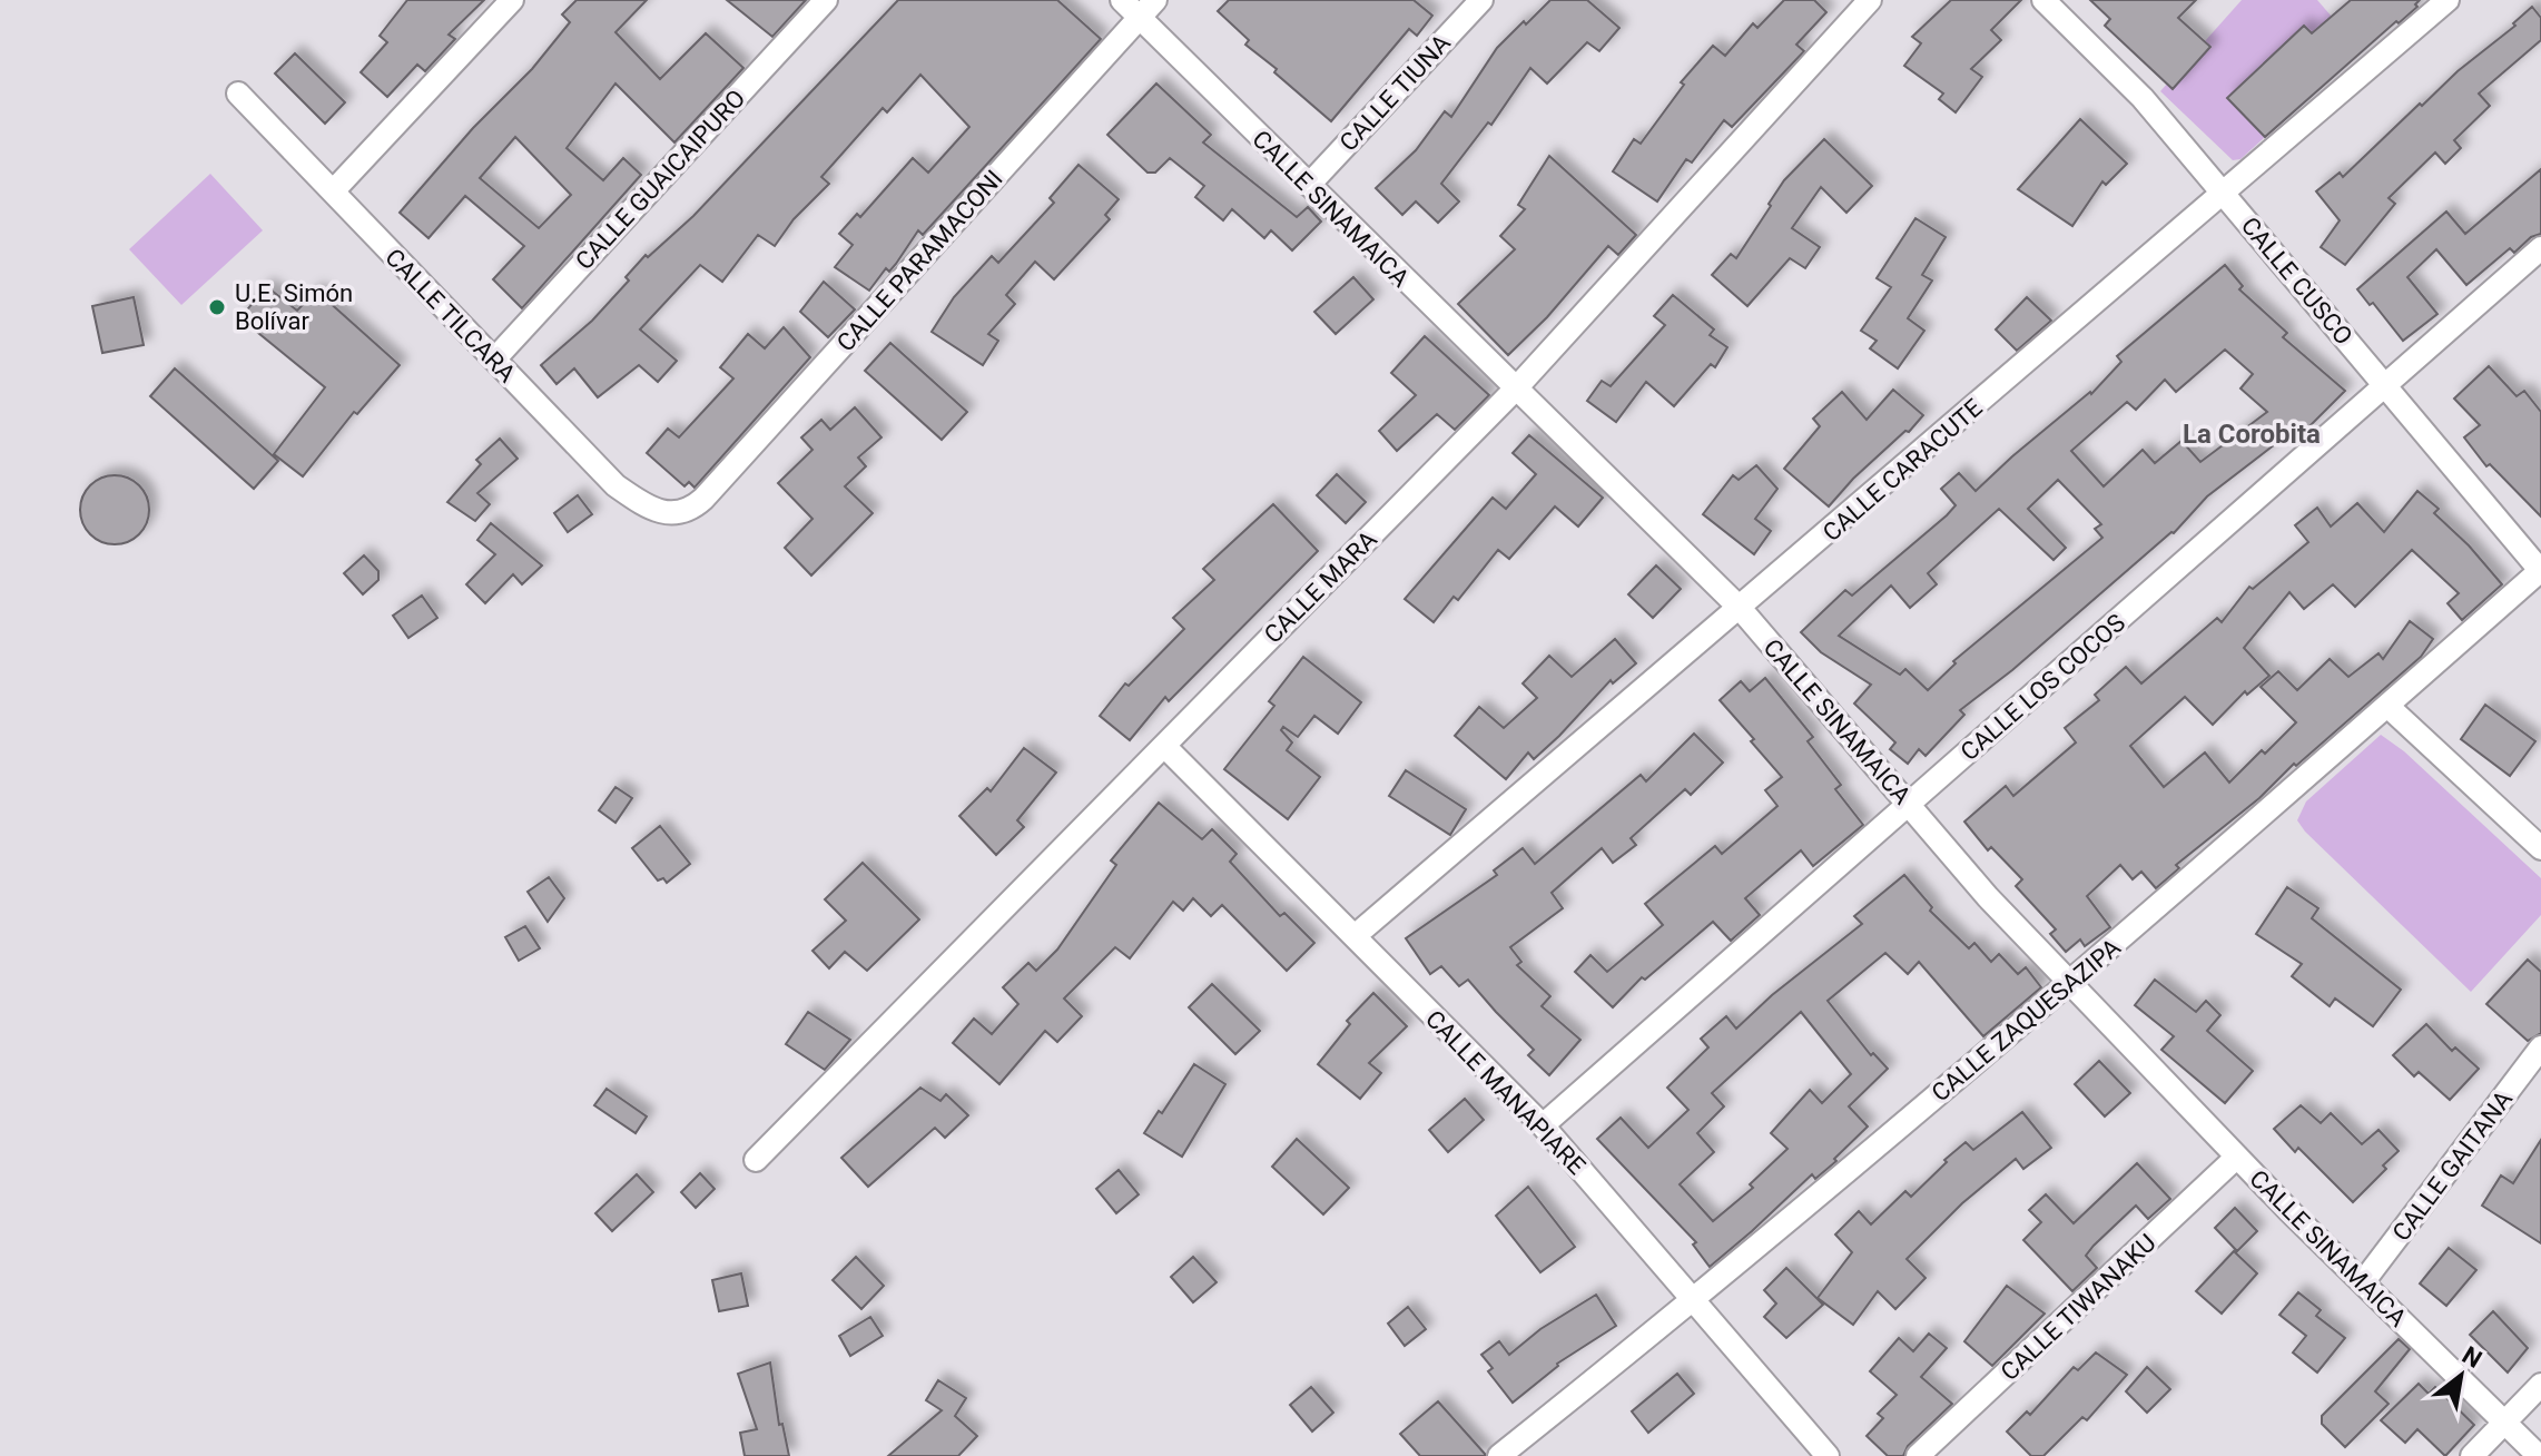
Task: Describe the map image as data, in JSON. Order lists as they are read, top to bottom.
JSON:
{
  "streets": {
    "street": [
      "CALLE TIUNA",
      "CALLE GUAICAIPURO",
      "CALLE SINAMAICA",
      "CALLE PARAMACONI",
      "CALLE CUSCO",
      "CALLE TILCARA",
      "CALLE CARACUTE",
      "CALLE MARA",
      "CALLE LOS COCOS",
      "CALLE ZAQUESAZIPA",
      "CALLE MANAPIARE",
      "CALLE GAITANA",
      "CALLE TIWANAKU"
    ]
  },
  "crossings": [
    ["CALLE TIUNA", "CALLE SINAMAICA"],
    ["CALLE GUAICAIPURO", "CALLE TILCARA"],
    ["CALLE SINAMAICA", "CALLE PARAMACONI"],
    ["CALLE SINAMAICA", "CALLE CARACUTE"],
    ["CALLE SINAMAICA", "CALLE MARA"],
    ["CALLE SINAMAICA", "CALLE LOS COCOS"],
    ["CALLE SINAMAICA", "CALLE ZAQUESAZIPA"],
    ["CALLE SINAMAICA", "CALLE GAITANA"],
    ["CALLE SINAMAICA", "CALLE TIWANAKU"],
    ["CALLE PARAMACONI", "CALLE TILCARA"],
    ["CALLE CUSCO", "CALLE CARACUTE"],
    ["CALLE CUSCO", "CALLE LOS COCOS"],
    ["CALLE CUSCO", "CALLE ZAQUESAZIPA"],
    ["CALLE CARACUTE", "CALLE MANAPIARE"],
    ["CALLE MARA", "CALLE MANAPIARE"],
    ["CALLE LOS COCOS", "CALLE MANAPIARE"],
    ["CALLE ZAQUESAZIPA", "CALLE MANAPIARE"]
  ],
  "districts": ["La Corobita"],
  "places": ["U.E. Simón Bolívar"],
  "north": "top right"
}
